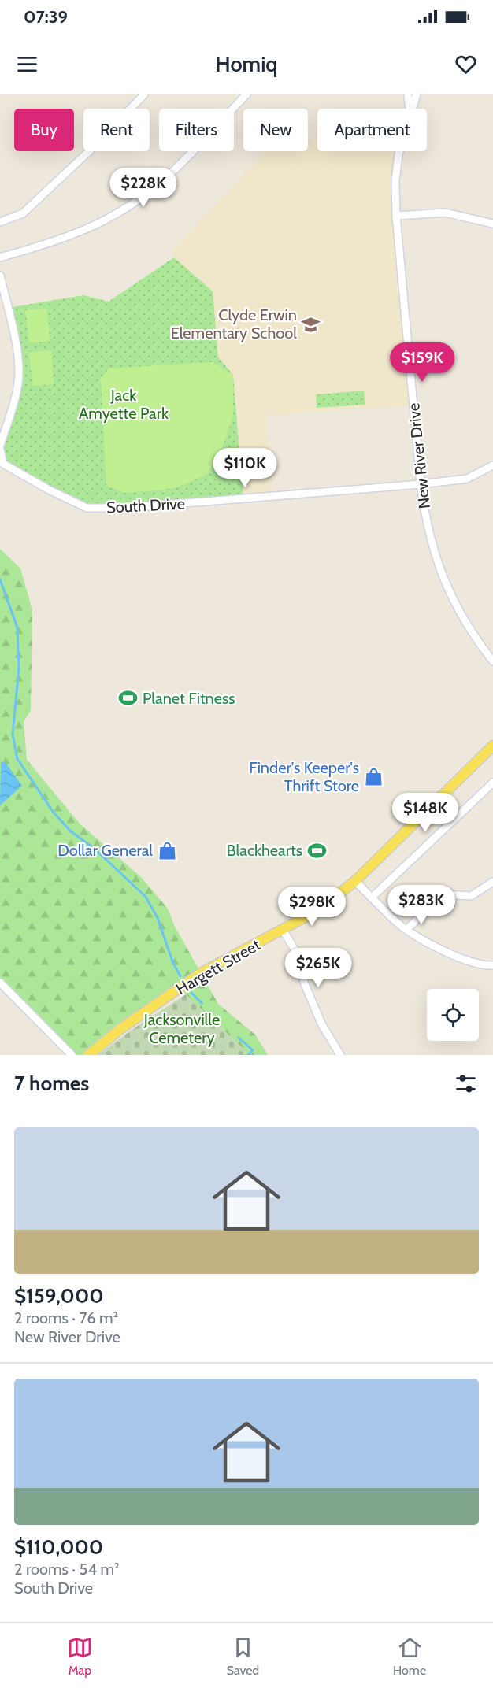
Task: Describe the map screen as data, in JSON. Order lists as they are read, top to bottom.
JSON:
{
  "streets": {
    "main road": ["Hargett Street"],
    "street": ["New River Drive", "South Drive"]
  },
  "crossings": [
    ["New River Drive", "South Drive"]
  ],
  "parks": ["Jack Amyette Park", "Jacksonville Cemetery"],
  "places": {
    "school or university": ["Clyde Erwin Elementary School"],
    "sports": ["Planet Fitness", "Blackhearts"],
    "shop": ["Finder's Keeper's Thrift Store", "Dollar General"]
  },
  "page": {
    "status": "07:39",
    "header": "Homiq",
    "chip": [
      "Buy",
      "Rent",
      "Filters",
      "New",
      "Apartment"
    ],
    "price": [
      "$228K",
      "$159K",
      "$110K",
      "$148K",
      "$283K",
      "$298K",
      "$265K"
    ],
    "heading": "7 homes",
    "list": [
      {
        "name": "$159,000",
        "note": "2 rooms · 76 m² · New River Drive"
      },
      {
        "name": "$110,000",
        "note": "2 rooms · 54 m² · South Drive"
      }
    ],
    "tabs": ["Map", "Saved", "Home"]
  }
}
